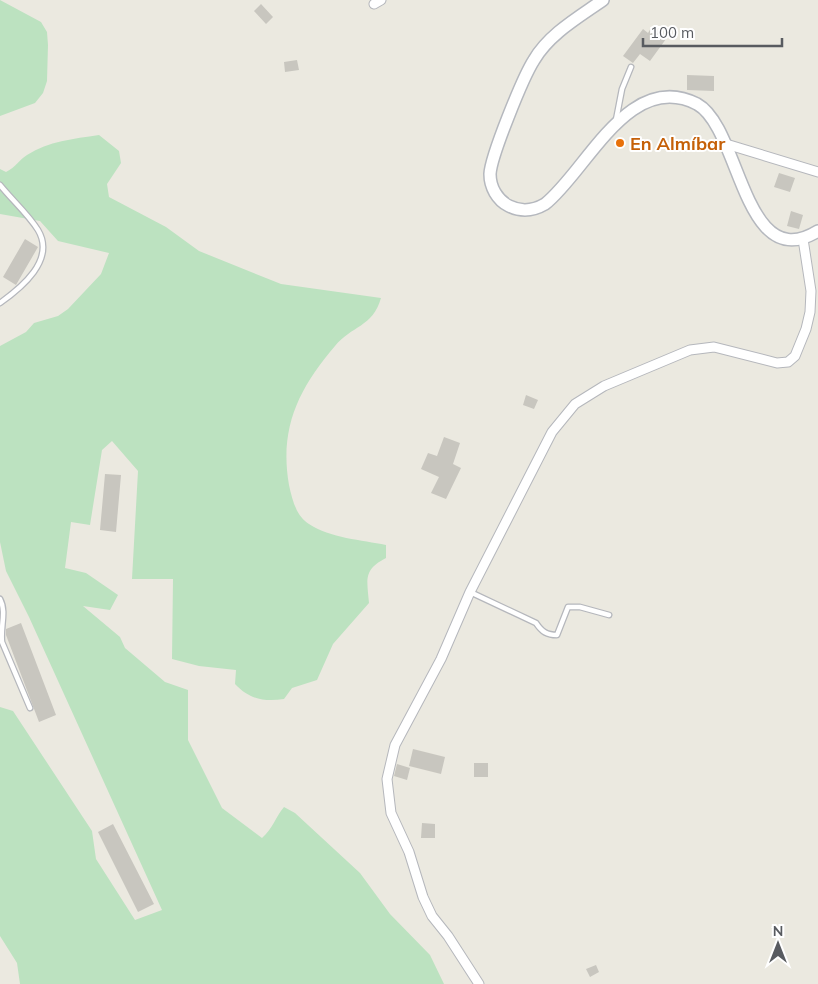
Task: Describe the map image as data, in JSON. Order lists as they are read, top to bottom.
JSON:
{
  "places": ["En Almíbar"],
  "scale_bar": "100 m",
  "north": "top"
}
